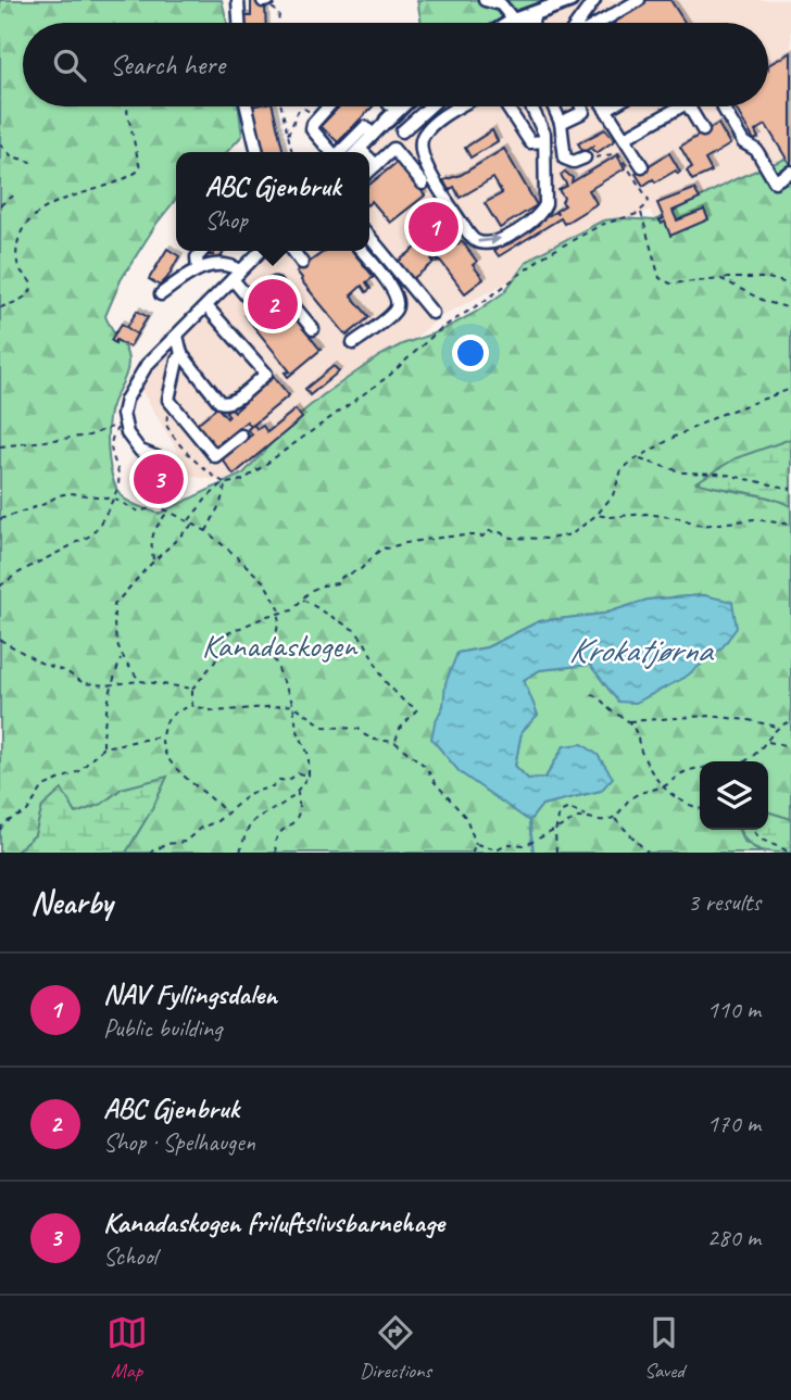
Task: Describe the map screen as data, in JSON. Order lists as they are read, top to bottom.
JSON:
{
  "water": ["Krokatjørna"],
  "parks": ["Kanadaskogen"],
  "page": {
    "search": "Search here",
    "popup": ["ABC Gjenbruk", "Shop"],
    "pins": ["1", "2", "3"],
    "heading": ["Nearby", "3 results"],
    "list": [
      {
        "mark": "1",
        "name": "NAV Fyllingsdalen",
        "note": "Public building",
        "value": "110 m"
      },
      {
        "mark": "2",
        "name": "ABC Gjenbruk",
        "note": "Shop · Spelhaugen",
        "value": "170 m"
      },
      {
        "mark": "3",
        "name": "Kanadaskogen friluftslivsbarnehage",
        "note": "School",
        "value": "280 m"
      }
    ],
    "nav": ["Map", "Directions", "Saved"]
  }
}
